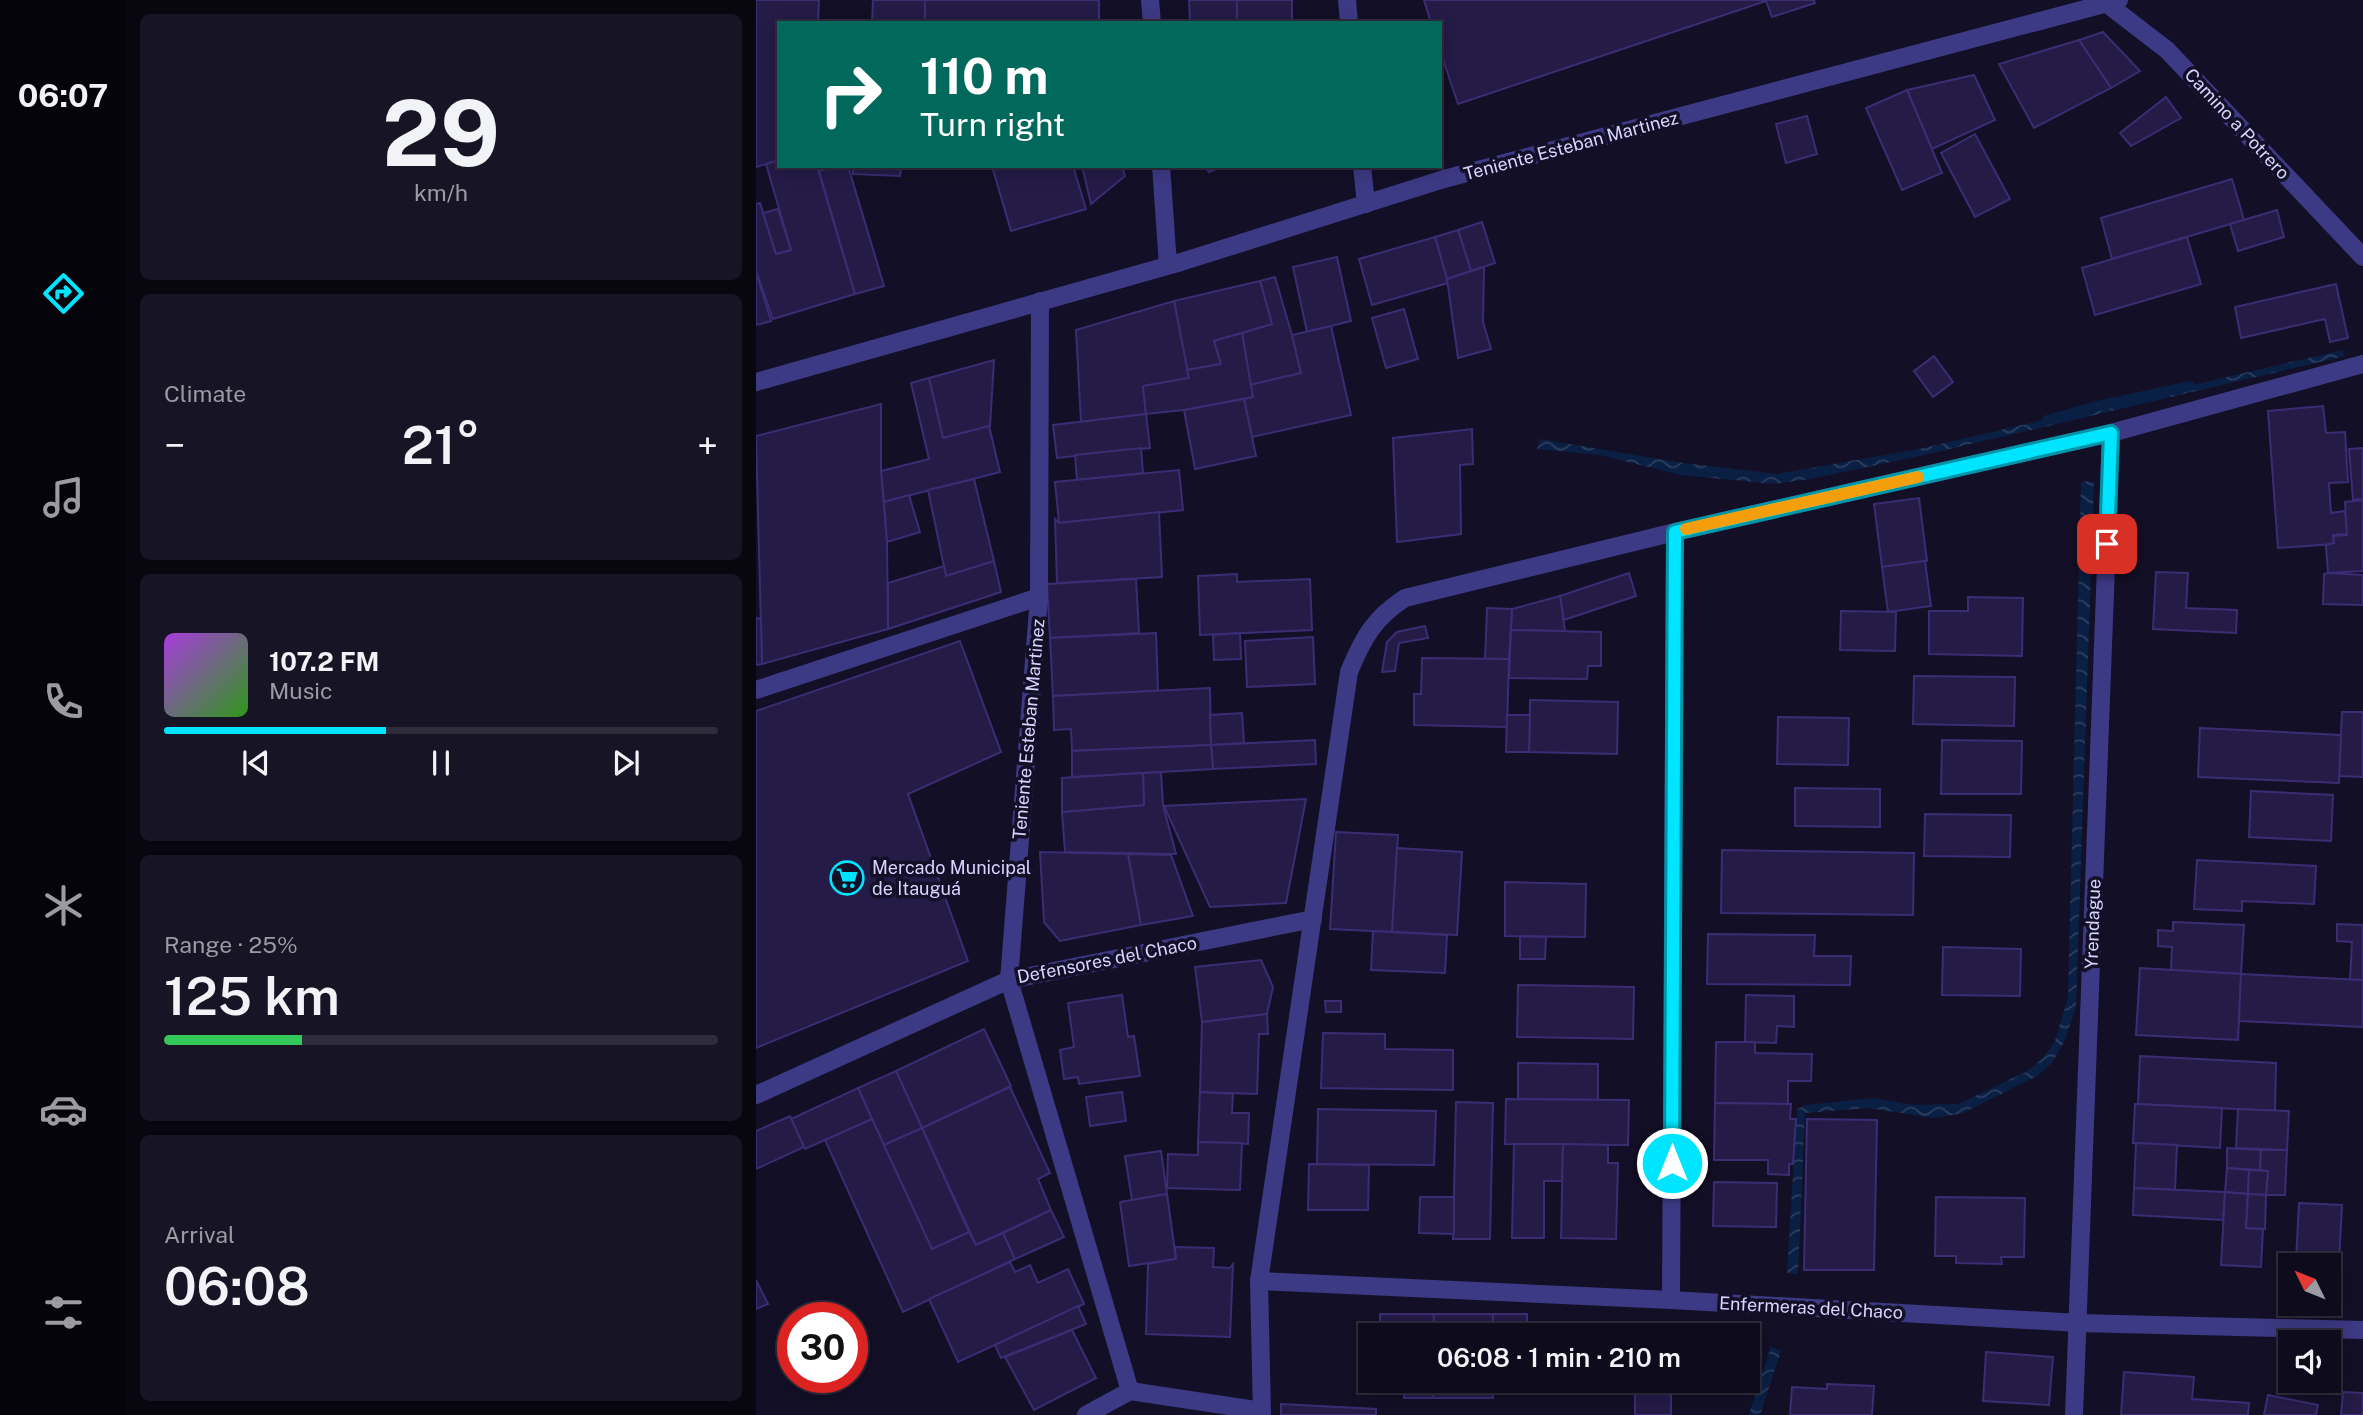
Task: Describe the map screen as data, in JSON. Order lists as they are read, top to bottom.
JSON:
{
  "streets": {
    "street": [
      "Camino a Potrero",
      "Teniente Esteban Martinez",
      "Yrendague",
      "Defensores del Chaco",
      "Enfermeras del Chaco"
    ]
  },
  "crossings": [
    ["Camino a Potrero", "Teniente Esteban Martinez"],
    ["Teniente Esteban Martinez", "Defensores del Chaco"],
    ["Yrendague", "Enfermeras del Chaco"]
  ],
  "places": {
    "supermarket": ["Mercado Municipal de Itauguá"]
  },
  "north": "top left",
  "page": {
    "tabs": "06:07",
    "tile": [
      ["29", "km/h"],
      "Climate",
      ["Range · 25%", "125 km"],
      ["Arrival", "06:08"]
    ],
    "turn": ["110 m", "Turn right"],
    "heat": ["−", "21°", "+"],
    "song": ["107.2 FM", "Music"],
    "limit": "30",
    "trip": "06:08 · 1 min · 210 m"
  }
}
